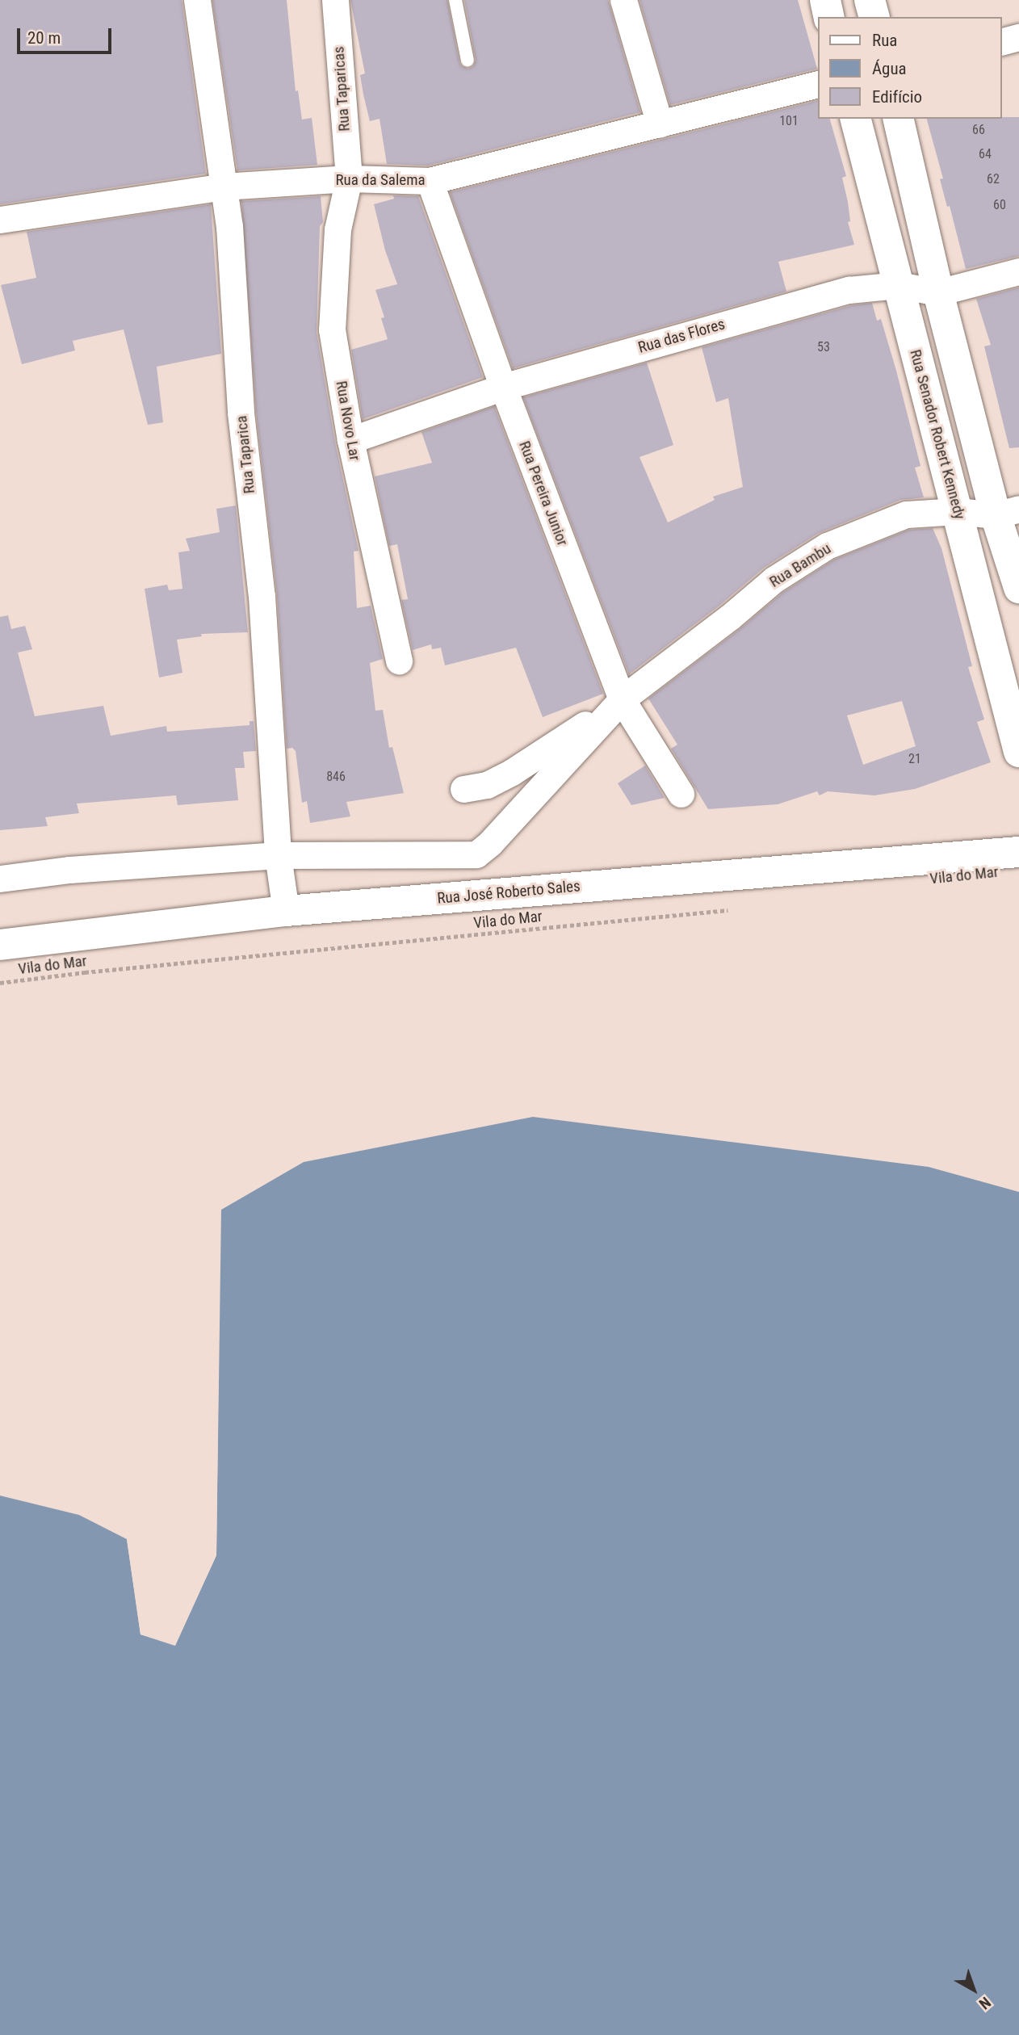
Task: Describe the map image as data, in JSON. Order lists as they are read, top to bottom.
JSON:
{
  "streets": {
    "street": [
      "Rua Taparicas",
      "Rua da Salema",
      "Rua das Flores",
      "Rua Novo Lar",
      "Rua Senador Robert Kennedy",
      "Rua Taparica",
      "Rua Pereira Junior",
      "Rua Bambu",
      "Rua José Roberto Sales"
    ],
    "path": ["Vila do Mar"]
  },
  "crossings": [
    ["Rua Taparicas", "Rua da Salema"],
    ["Rua Taparicas", "Rua Novo Lar"],
    ["Rua da Salema", "Rua Novo Lar"],
    ["Rua da Salema", "Rua Taparica"],
    ["Rua da Salema", "Rua Pereira Junior"],
    ["Rua das Flores", "Rua Novo Lar"],
    ["Rua das Flores", "Rua Senador Robert Kennedy"],
    ["Rua das Flores", "Rua Pereira Junior"],
    ["Rua Senador Robert Kennedy", "Rua Bambu"],
    ["Rua Taparica", "Rua Bambu"],
    ["Rua Taparica", "Rua José Roberto Sales"],
    ["Rua Pereira Junior", "Rua Bambu"]
  ],
  "house_numbers": [
    "101",
    "66",
    "64",
    "62",
    "60",
    "53",
    "21",
    "846"
  ],
  "legend": ["Rua", "Água", "Edifício"],
  "scale_bar": "20 m",
  "north": "bottom right"
}
